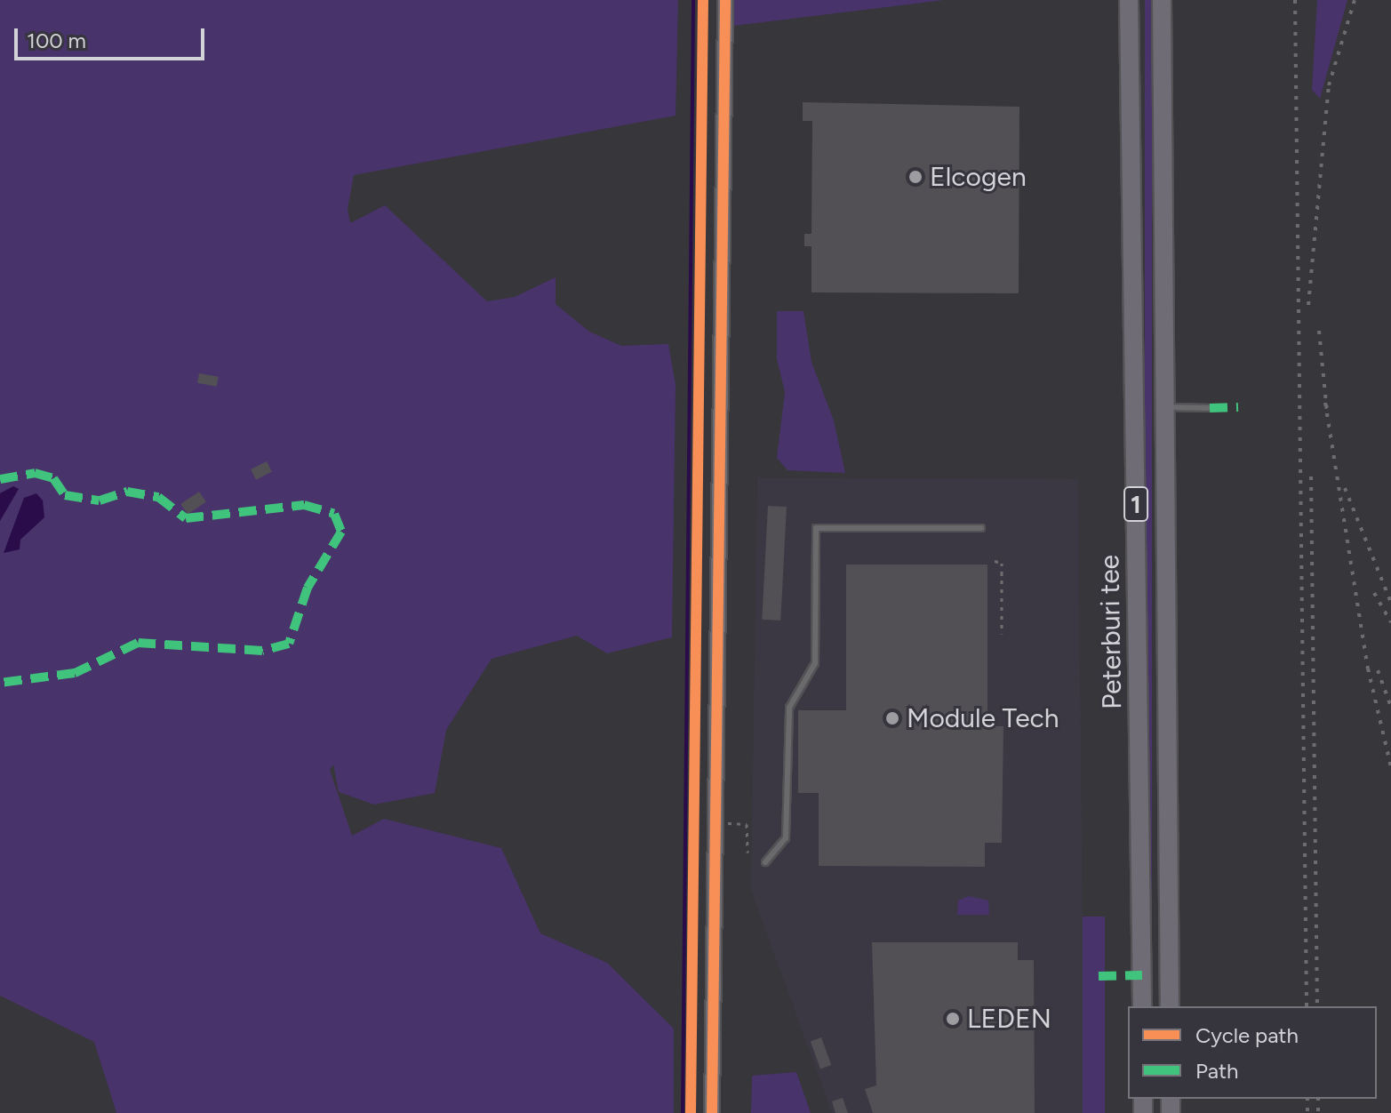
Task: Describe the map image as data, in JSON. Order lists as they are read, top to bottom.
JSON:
{
  "streets": {
    "highway": ["1", "Peterburi tee"]
  },
  "places": ["Elcogen", "Module Tech", "LEDEN"],
  "legend": ["Cycle path", "Path"],
  "scale_bar": "100 m"
}
